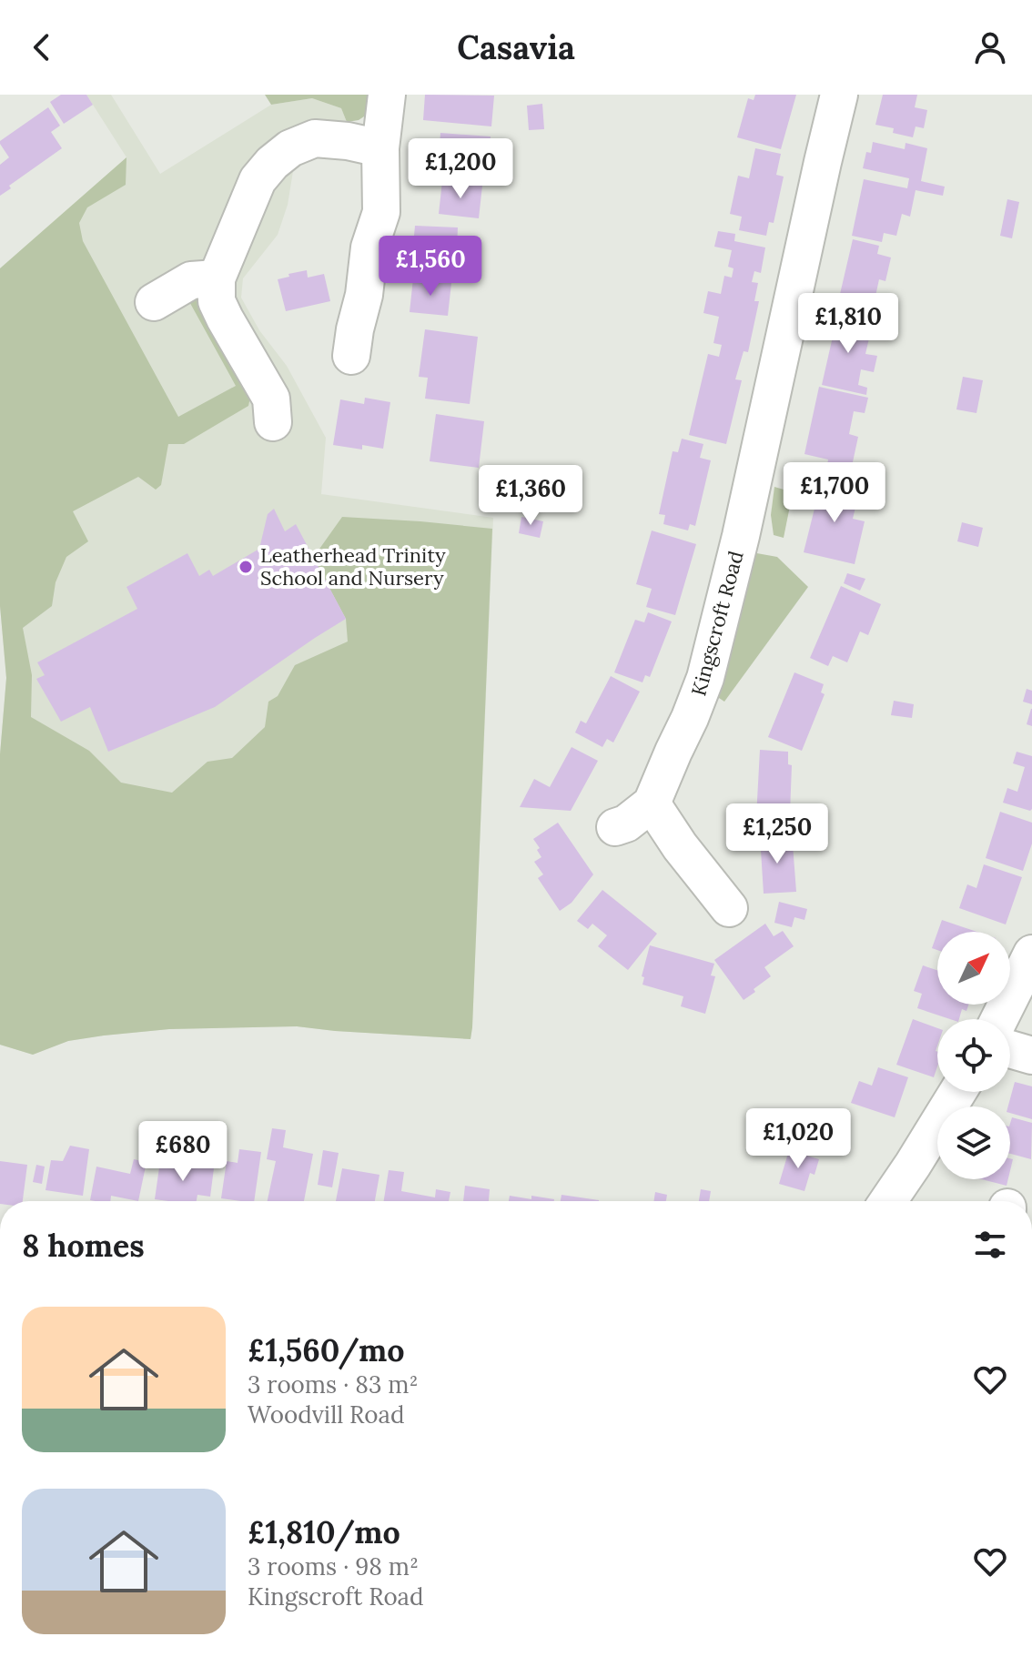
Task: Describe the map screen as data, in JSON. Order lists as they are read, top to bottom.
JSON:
{
  "streets": {
    "street": ["Kingscroft Road"]
  },
  "places": ["Leatherhead Trinity School and Nursery"],
  "north": "top right",
  "page": {
    "header": "Casavia",
    "price": [
      "£1,200",
      "£1,560",
      "£1,810",
      "£1,700",
      "£1,360",
      "£1,250",
      "£1,020",
      "£680"
    ],
    "heading": "8 homes",
    "list": [
      {
        "name": "£1,560/mo",
        "note": "3 rooms · 83 m² · Woodvill Road"
      },
      {
        "name": "£1,810/mo",
        "note": "3 rooms · 98 m² · Kingscroft Road"
      }
    ]
  }
}
